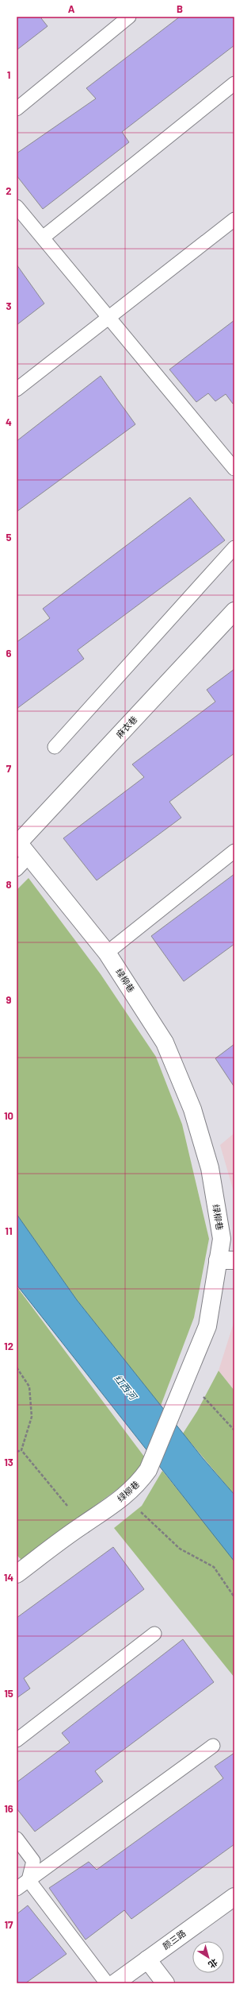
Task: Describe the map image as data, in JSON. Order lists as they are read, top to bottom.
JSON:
{
  "streets": {
    "street": ["麻衣巷", "绿柳巷", "颜三路"]
  },
  "crossings": [
    ["麻衣巷", "绿柳巷"]
  ],
  "water": ["红西河"],
  "north": "bottom right",
  "grid": {
    "columns": ["A", "B"],
    "rows": [
      "1",
      "2",
      "3",
      "4",
      "5",
      "6",
      "7",
      "8",
      "9",
      "10",
      "11",
      "12",
      "13",
      "14",
      "15",
      "16",
      "17"
    ]
  }
}
